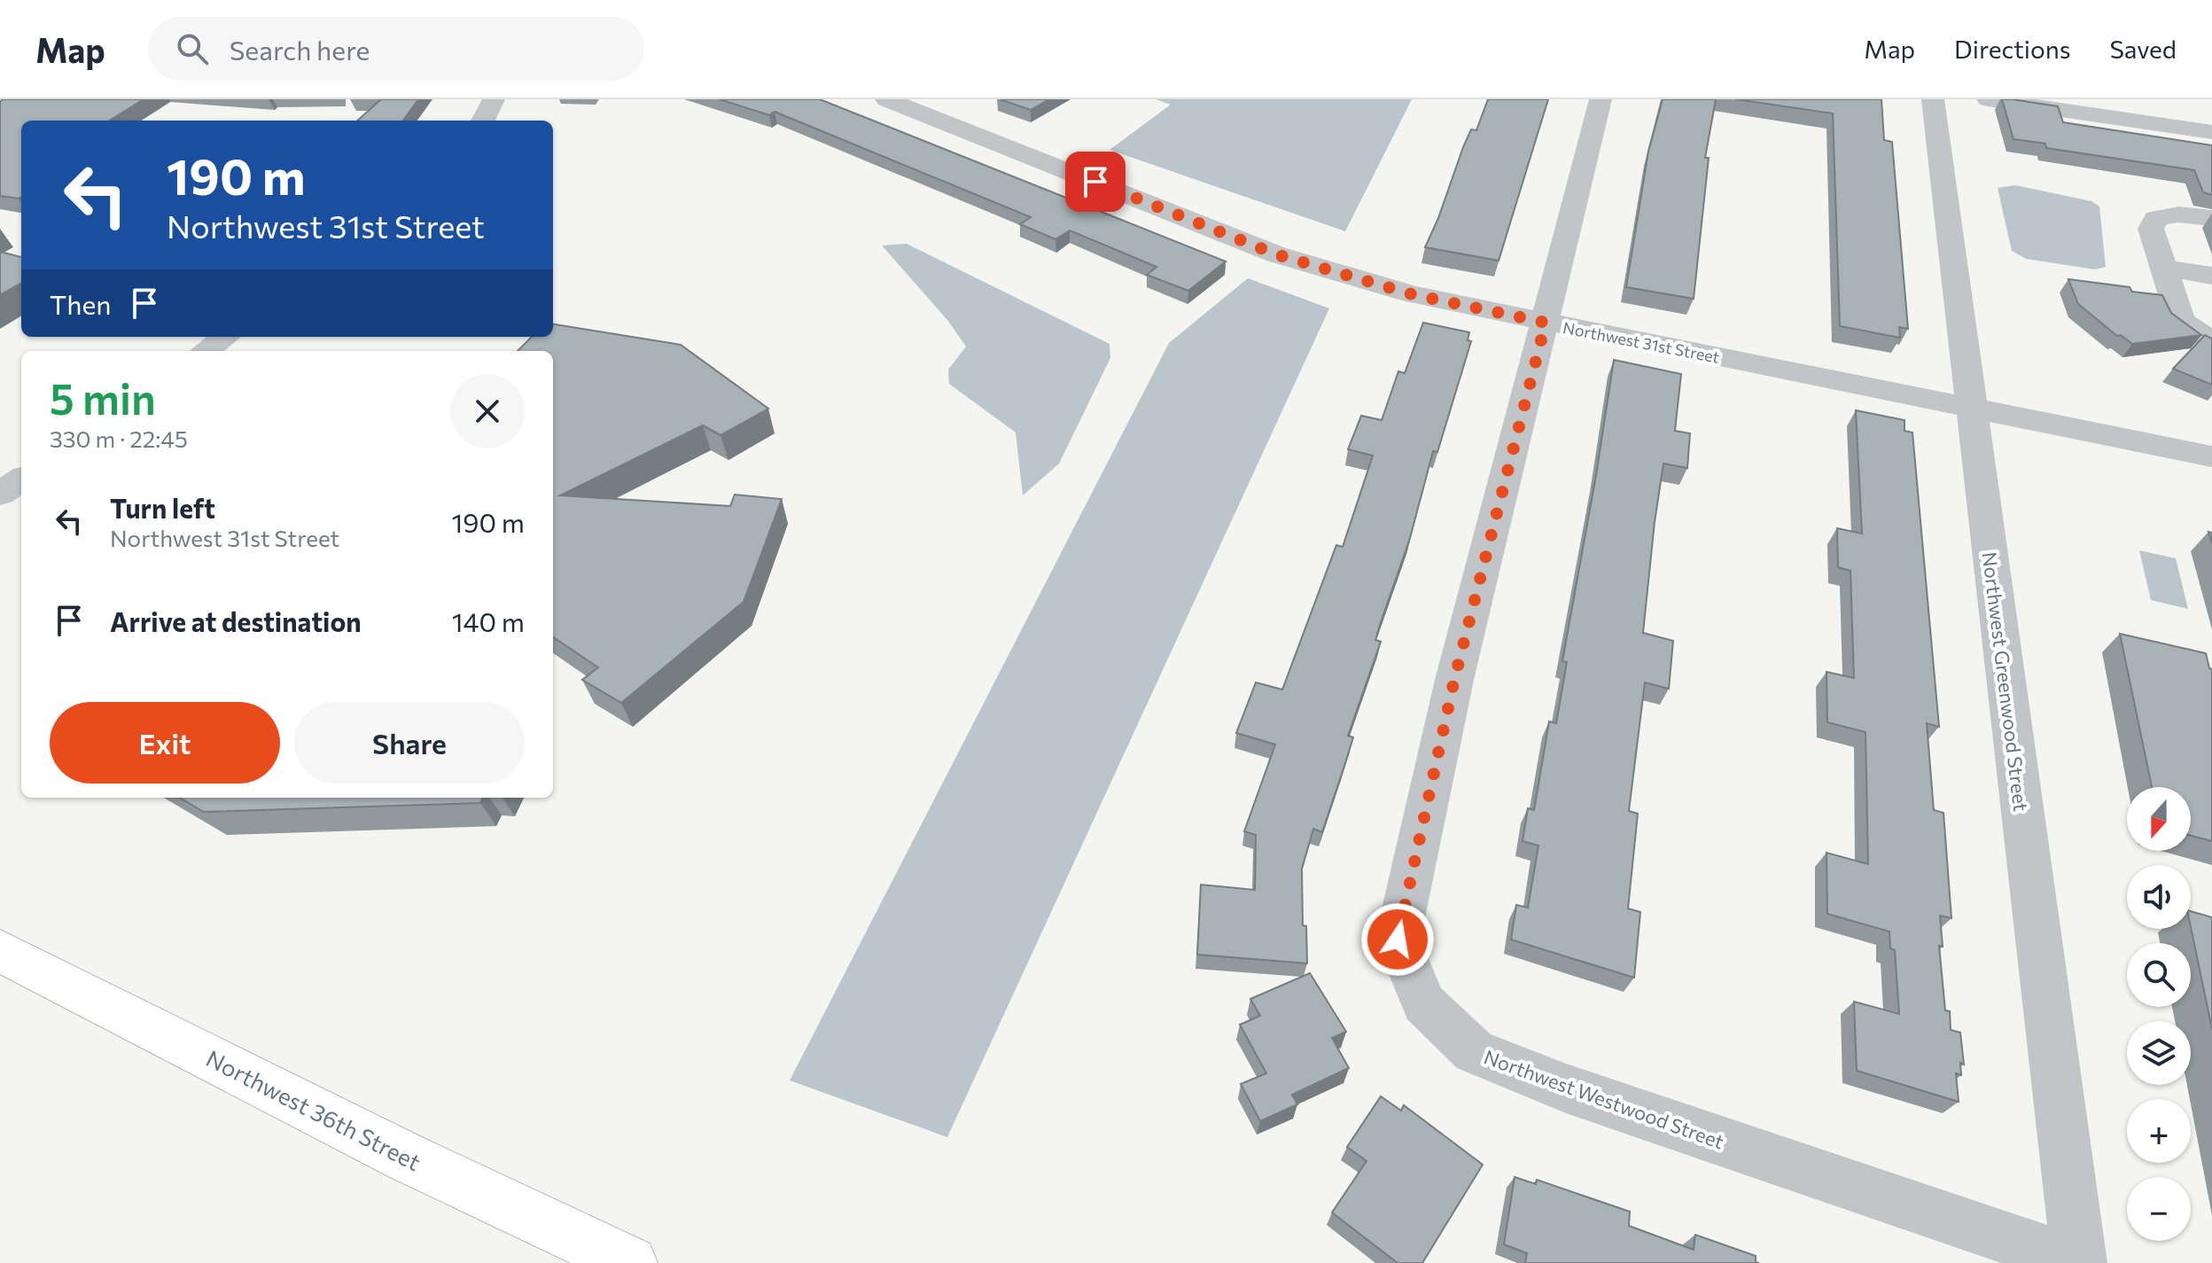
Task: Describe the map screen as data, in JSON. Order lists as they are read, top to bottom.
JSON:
{
  "streets": {
    "main road": ["Northwest 36th Street"],
    "street": ["Northwest 31st Street", "Northwest Greenwood Street", "Northwest Westwood Street"]
  },
  "crossings": [
    ["Northwest 31st Street", "Northwest Greenwood Street"],
    ["Northwest 31st Street", "Northwest Westwood Street"],
    ["Northwest Greenwood Street", "Northwest Westwood Street"]
  ],
  "north": "bottom",
  "page": {
    "header": "Map",
    "search": "Search here",
    "nav": ["Map", "Directions", "Saved"],
    "turn": ["190 m", "Northwest 31st Street"],
    "then": "Then",
    "heading": ["5 min", "330 m · 22:45"],
    "list": [
      {
        "name": "Turn left",
        "note": "Northwest 31st Street",
        "value": "190 m"
      },
      {
        "name": "Arrive at destination",
        "value": "140 m"
      }
    ],
    "buttons": ["Exit", "Share"],
    "map_buttons": ["+", "−"]
  }
}
